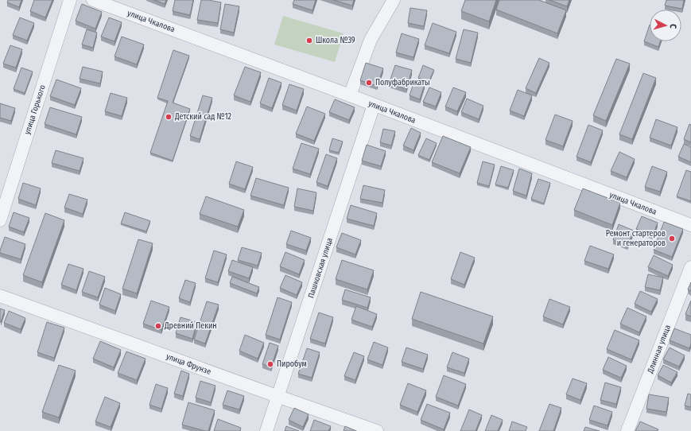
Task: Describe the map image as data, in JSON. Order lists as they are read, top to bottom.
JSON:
{
  "streets": {
    "street": [
      "улица Чкалова",
      "улица Горького",
      "Пашковская улица",
      "Длинная улица",
      "улица Фрунзе"
    ]
  },
  "crossings": [
    ["улица Чкалова", "Пашковская улица"],
    ["Пашковская улица", "улица Фрунзе"]
  ],
  "places": [
    "Школа №39",
    "Полуфабрикаты",
    "Детский сад №12",
    "Ремонт стартеров и генераторов",
    "Древний Пекин",
    "Пиробум"
  ],
  "north": "right"
}
